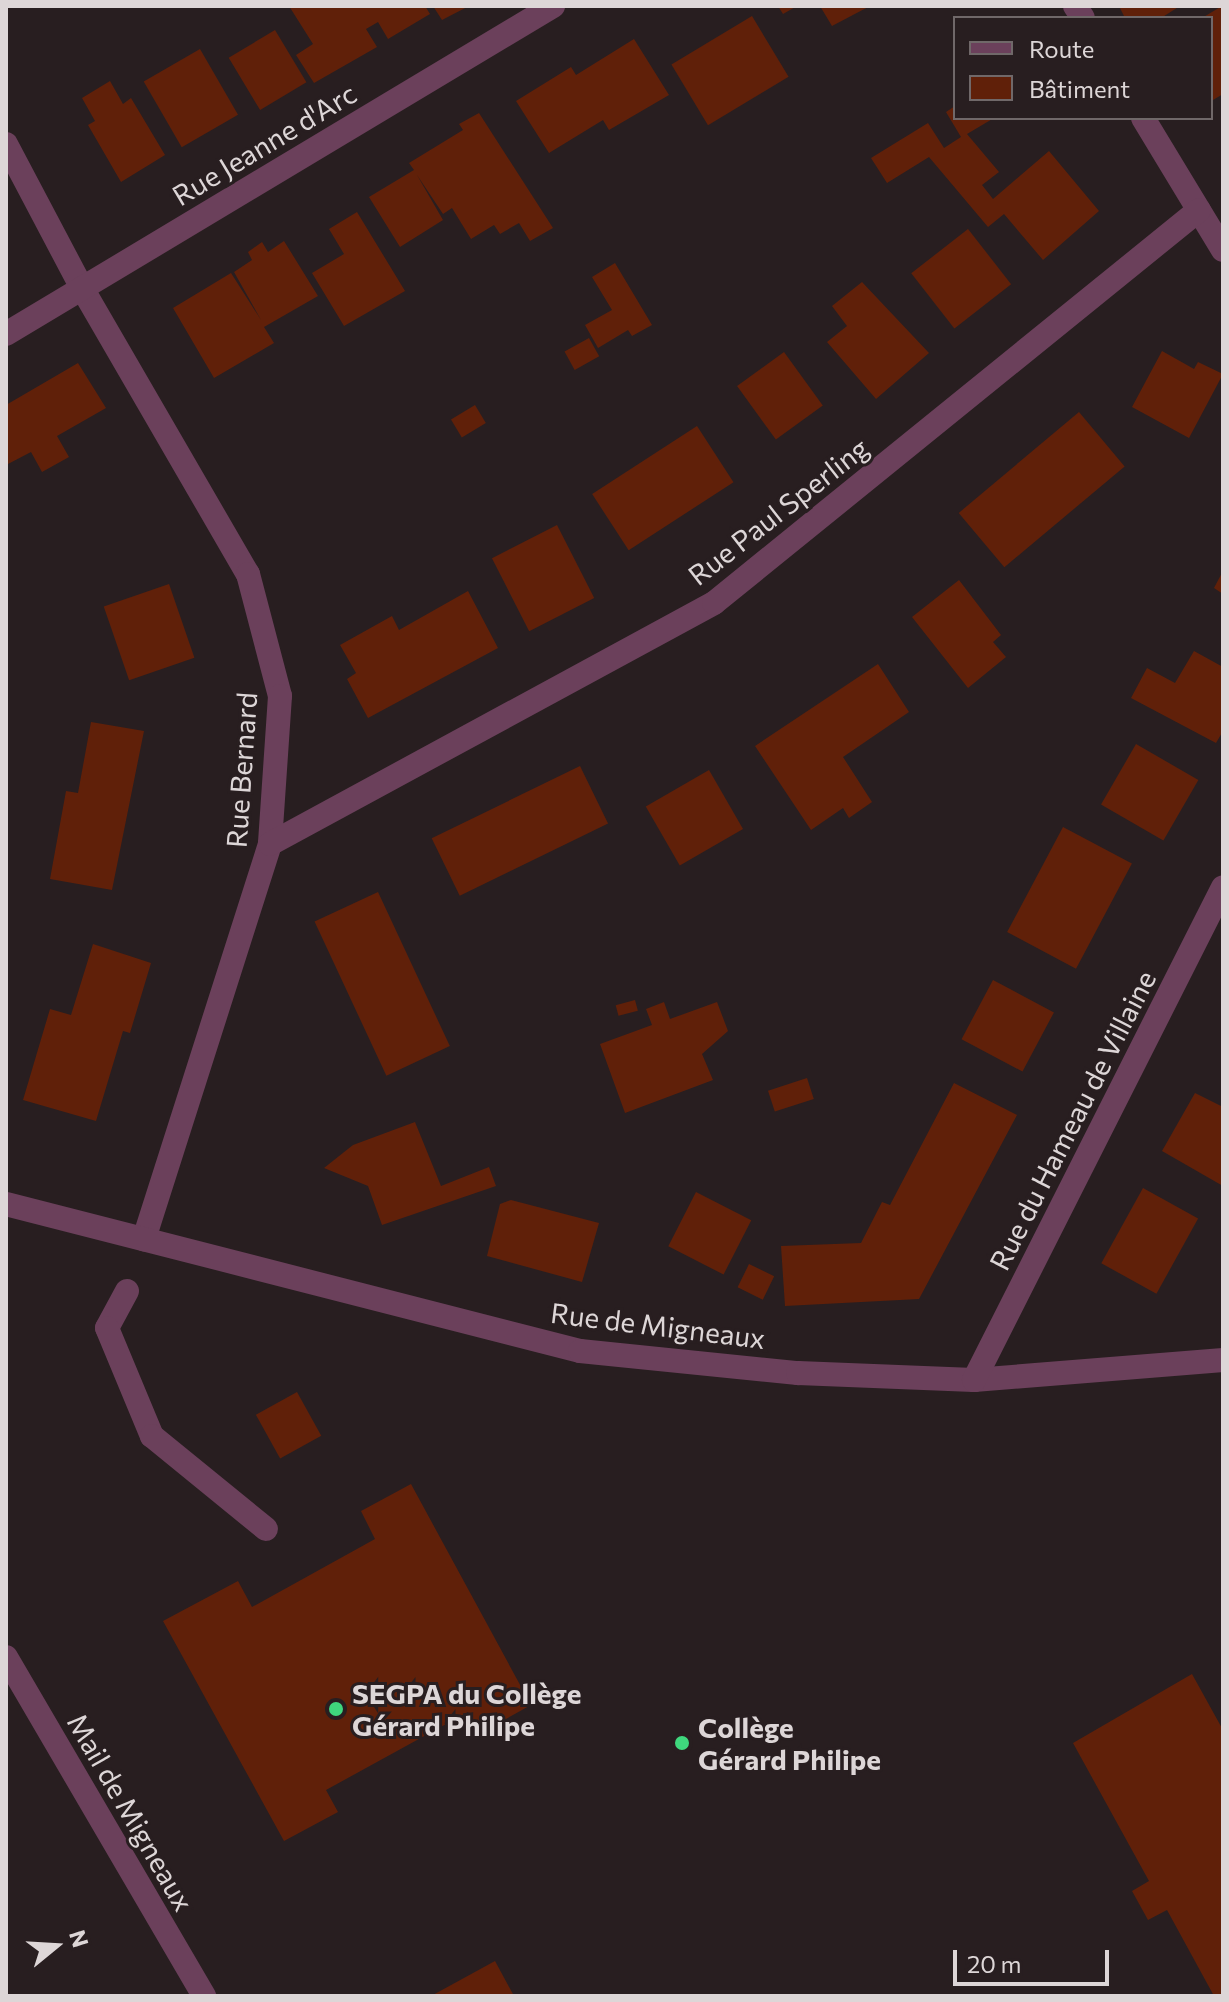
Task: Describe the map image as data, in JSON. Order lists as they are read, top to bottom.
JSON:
{
  "streets": {
    "street": [
      "Rue Jeanne d'Arc",
      "Rue Paul Sperling",
      "Rue Bernard",
      "Rue du Hameau de Villaine",
      "Rue de Migneaux",
      "Mail de Migneaux"
    ]
  },
  "crossings": [
    ["Rue Jeanne d'Arc", "Rue Bernard"],
    ["Rue Paul Sperling", "Rue Bernard"],
    ["Rue Bernard", "Rue de Migneaux"],
    ["Rue du Hameau de Villaine", "Rue de Migneaux"]
  ],
  "places": ["SEGPA du Collège Gérard Philipe", "Collège Gérard Philipe"],
  "legend": ["Route", "Bâtiment"],
  "scale_bar": "20 m",
  "north": "right"
}
